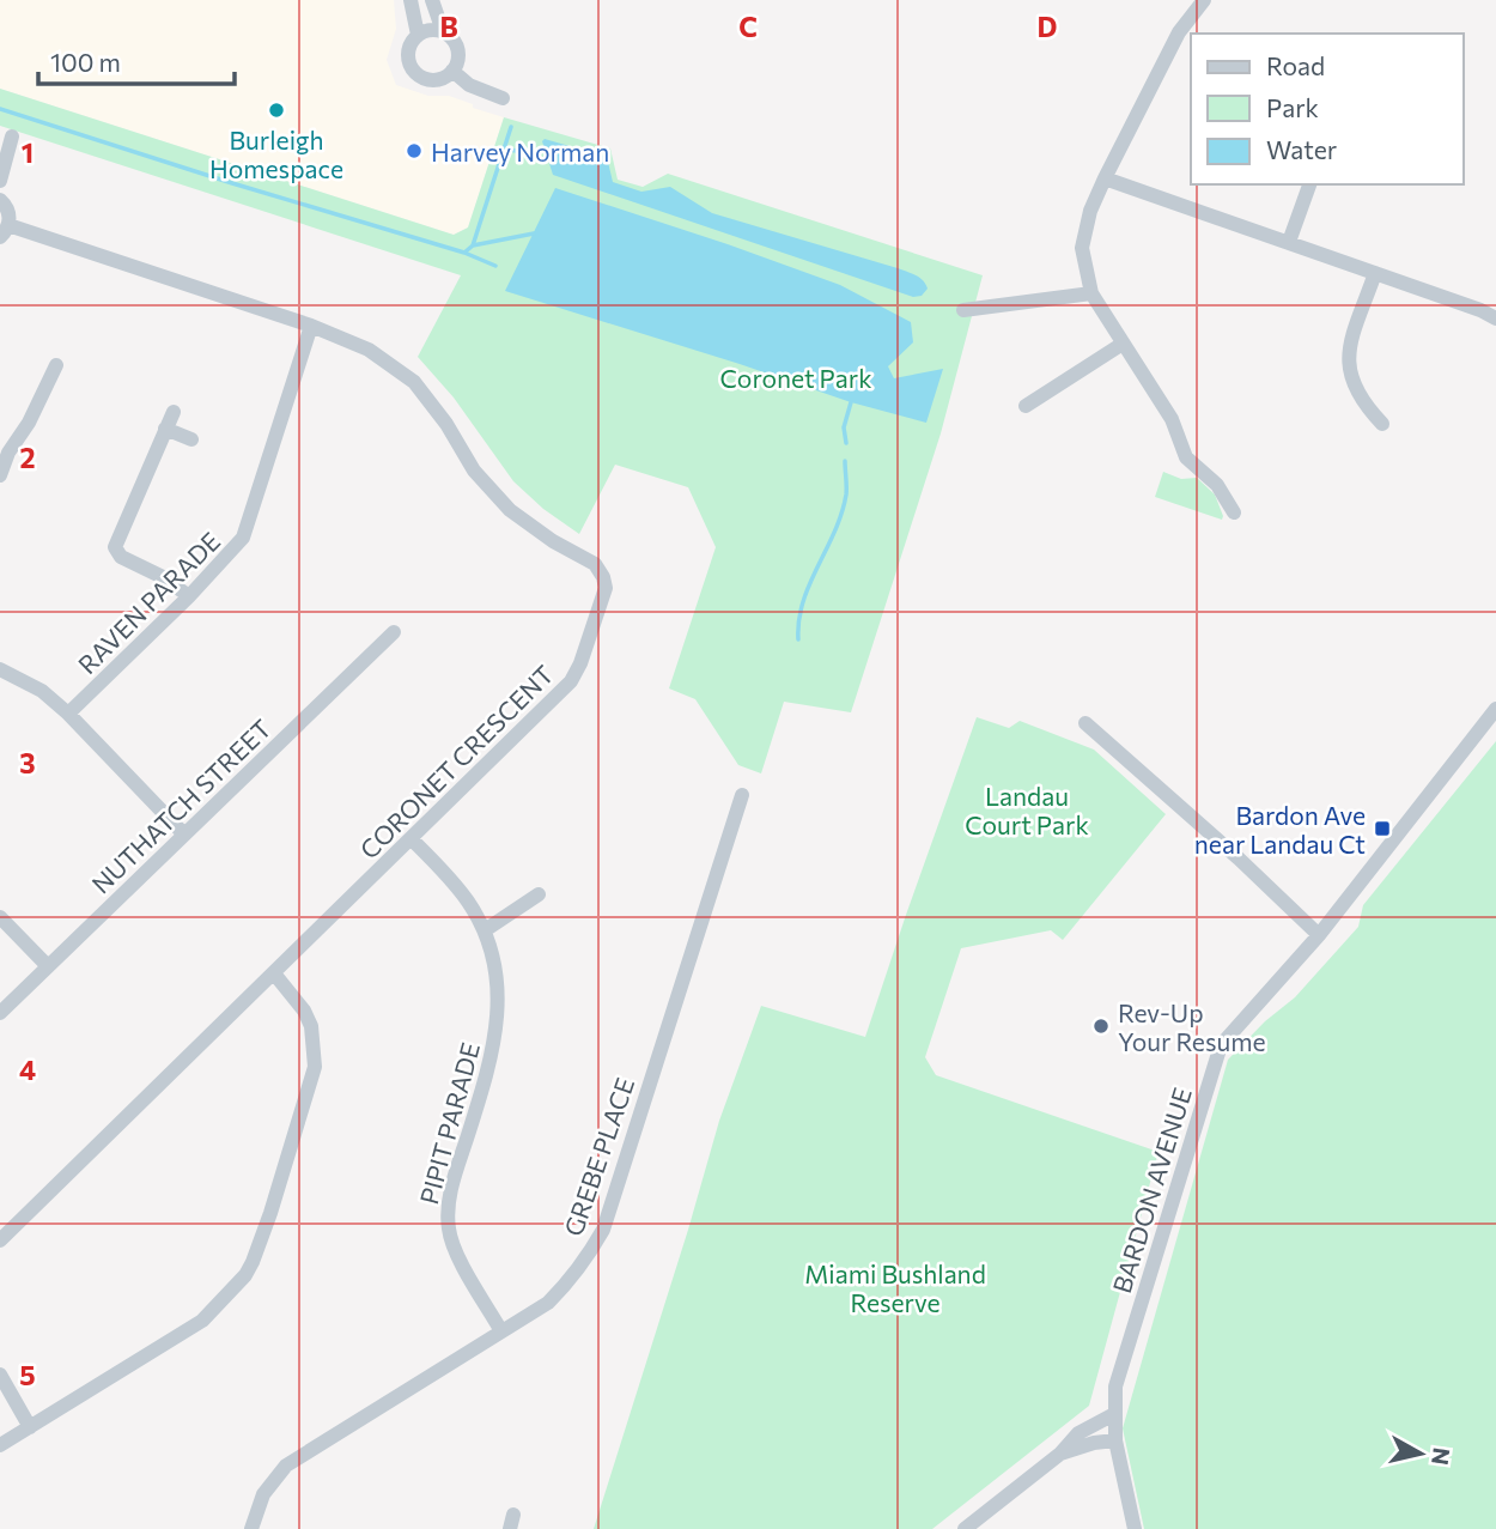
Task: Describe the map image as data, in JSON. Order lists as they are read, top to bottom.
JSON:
{
  "streets": {
    "street": [
      "RAVEN PARADE",
      "CORONET CRESCENT",
      "NUTHATCH STREET",
      "PIPIT PARADE",
      "GREBE PLACE",
      "BARDON AVENUE"
    ]
  },
  "crossings": [
    ["RAVEN PARADE", "CORONET CRESCENT"],
    ["CORONET CRESCENT", "PIPIT PARADE"],
    ["PIPIT PARADE", "GREBE PLACE"]
  ],
  "parks": ["Coronet Park", "Landau Court Park", "Miami Bushland Reserve"],
  "places": {
    "other": ["Burleigh Homespace", "Harvey Norman", "Rev-Up Your Resume"],
    "transit": ["Bardon Ave near Landau Ct"]
  },
  "legend": ["Road", "Park", "Water"],
  "scale_bar": "100 m",
  "north": "right",
  "grid": {
    "columns": ["B", "C", "D"],
    "rows": [
      "1",
      "2",
      "3",
      "4",
      "5"
    ]
  }
}
